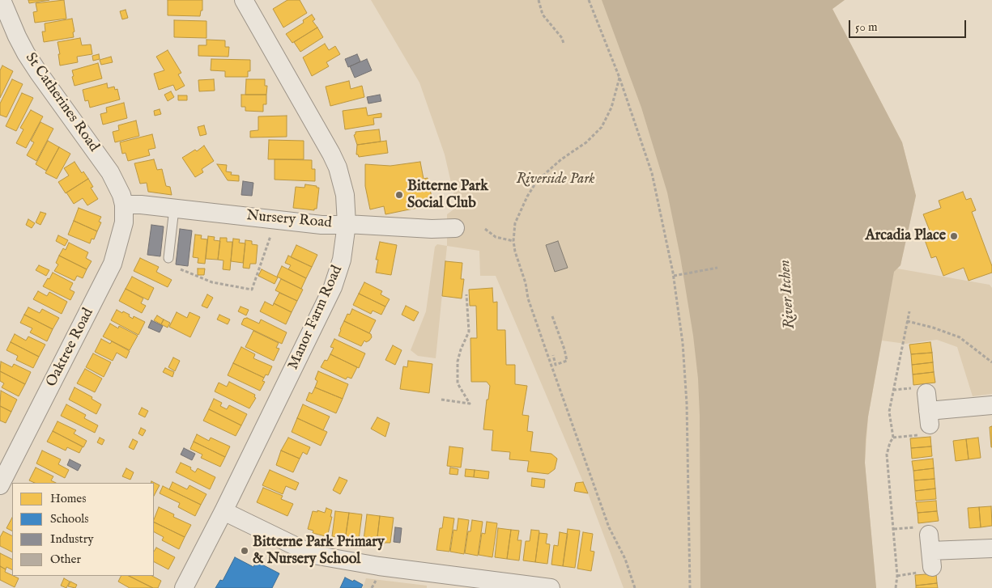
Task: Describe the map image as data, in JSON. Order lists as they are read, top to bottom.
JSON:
{
  "streets": {
    "street": [
      "St Catherines Road",
      "Nursery Road",
      "Manor Farm Road",
      "Oaktree Road"
    ]
  },
  "crossings": [
    ["St Catherines Road", "Nursery Road"],
    ["St Catherines Road", "Oaktree Road"],
    ["Nursery Road", "Manor Farm Road"],
    ["Nursery Road", "Oaktree Road"]
  ],
  "water": ["River Itchen"],
  "parks": ["Riverside Park"],
  "places": ["Bitterne Park Social Club", "Arcadia Place", "Bitterne Park Primary & Nursery School"],
  "legend": [
    "Homes",
    "Schools",
    "Industry",
    "Other"
  ],
  "scale_bar": "50 m"
}
